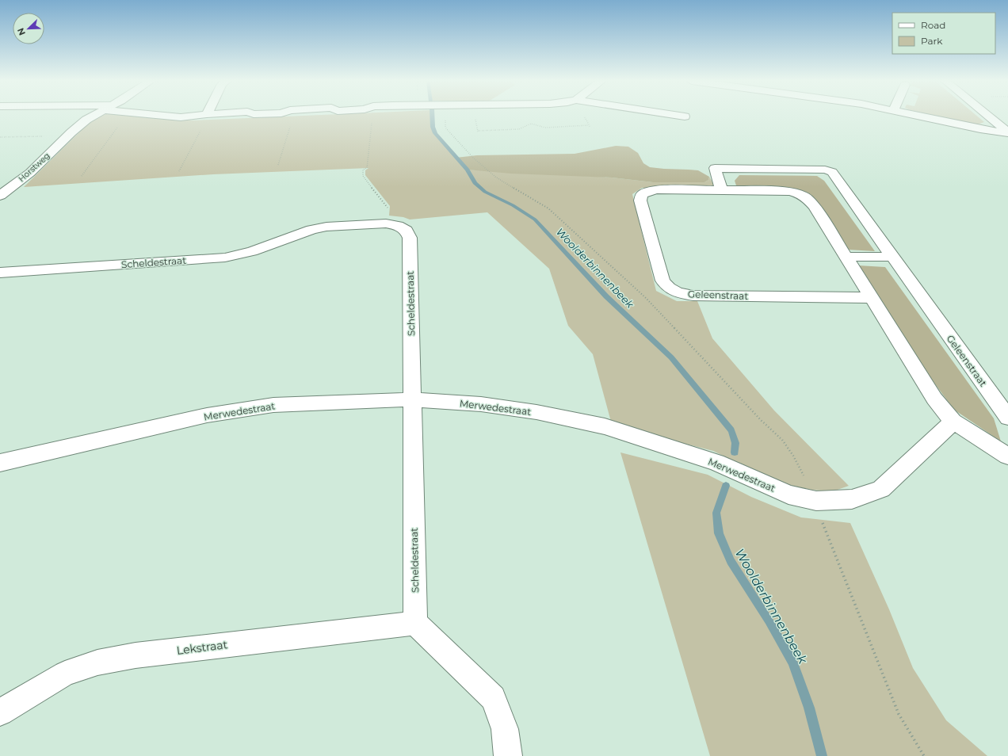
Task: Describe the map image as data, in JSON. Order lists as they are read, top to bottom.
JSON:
{
  "streets": {
    "street": [
      "Horstweg",
      "Scheldestraat",
      "Geleenstraat",
      "Merwedestraat",
      "Lekstraat"
    ]
  },
  "crossings": [
    ["Scheldestraat", "Merwedestraat"],
    ["Scheldestraat", "Lekstraat"],
    ["Geleenstraat", "Merwedestraat"]
  ],
  "water": ["Woolderbinnenbeek"],
  "legend": ["Road", "Park"],
  "north": "bottom left"
}
